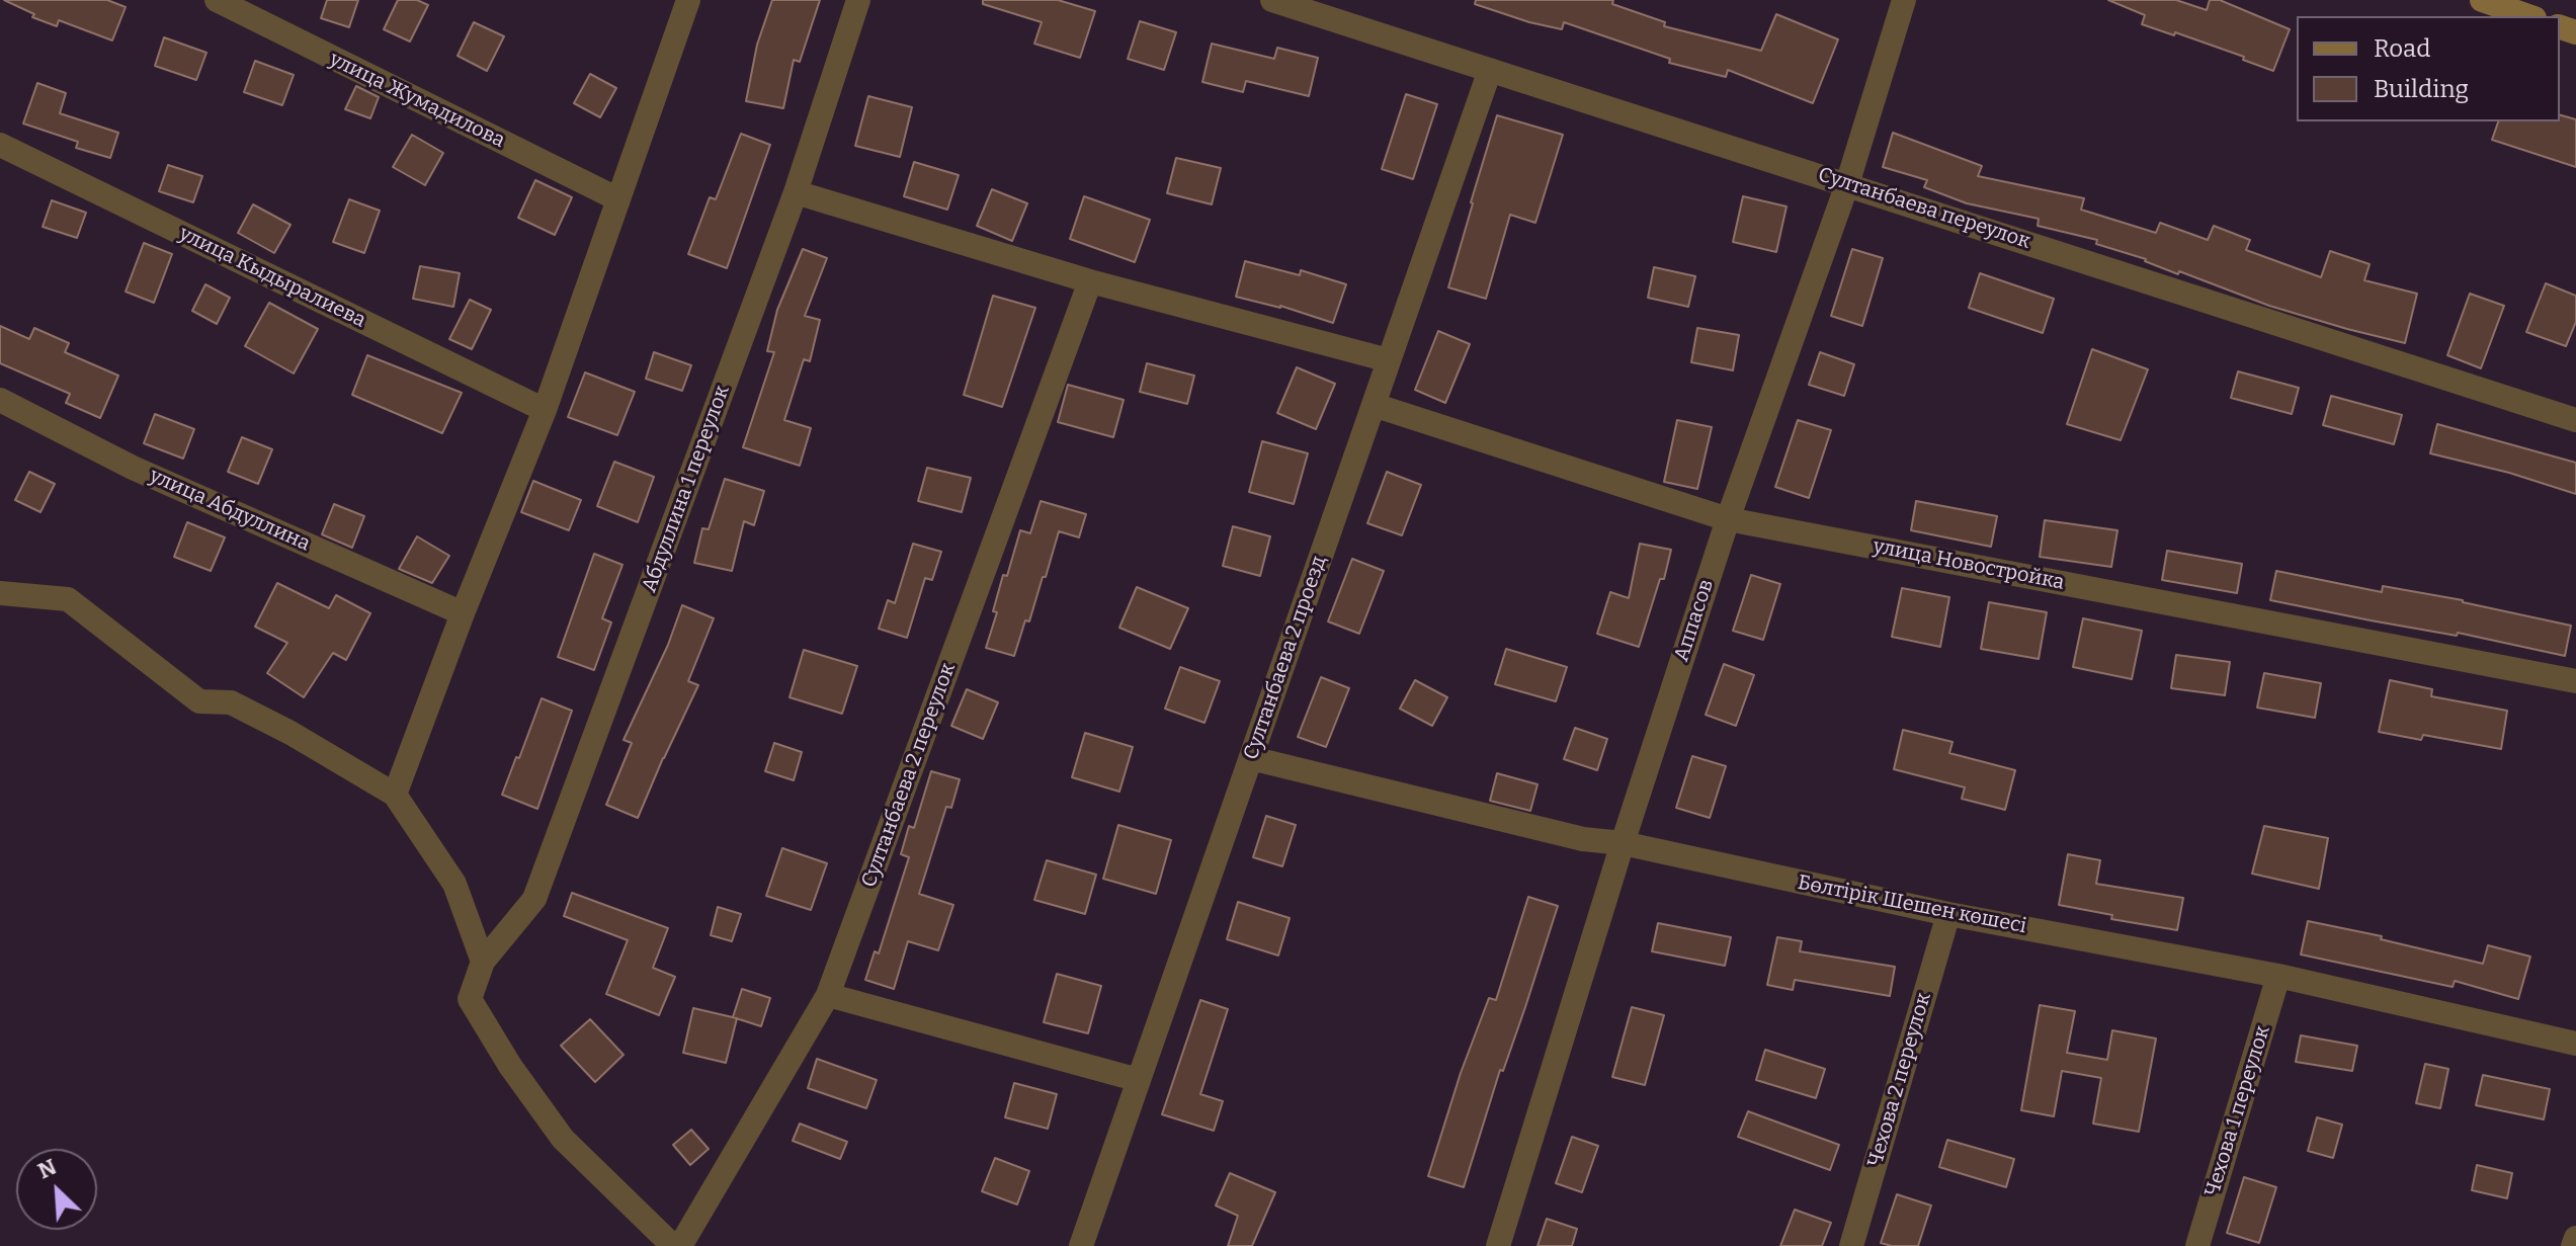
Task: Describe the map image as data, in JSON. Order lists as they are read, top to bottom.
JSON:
{
  "streets": {
    "street": [
      "улица Жумадилова",
      "Султанбаева переулок",
      "улица Кыдыралиева",
      "Абдуллина 1 переулок",
      "улица Абдуллина",
      "улица Новостройка",
      "Аппасов",
      "Султанбаева 2 проезд",
      "Султанбаева 2 переулок",
      "Бөлтірік Шешен көшесі",
      "Чехова 2 переулок",
      "Чехова 1 переулок"
    ]
  },
  "crossings": [
    ["Султанбаева переулок", "Аппасов"],
    ["Султанбаева переулок", "Султанбаева 2 проезд"],
    ["улица Новостройка", "Аппасов"],
    ["улица Новостройка", "Султанбаева 2 проезд"],
    ["Аппасов", "Бөлтірік Шешен көшесі"],
    ["Султанбаева 2 проезд", "Бөлтірік Шешен көшесі"],
    ["Бөлтірік Шешен көшесі", "Чехова 2 переулок"],
    ["Бөлтірік Шешен көшесі", "Чехова 1 переулок"]
  ],
  "legend": ["Road", "Building"],
  "north": "top left"
}
